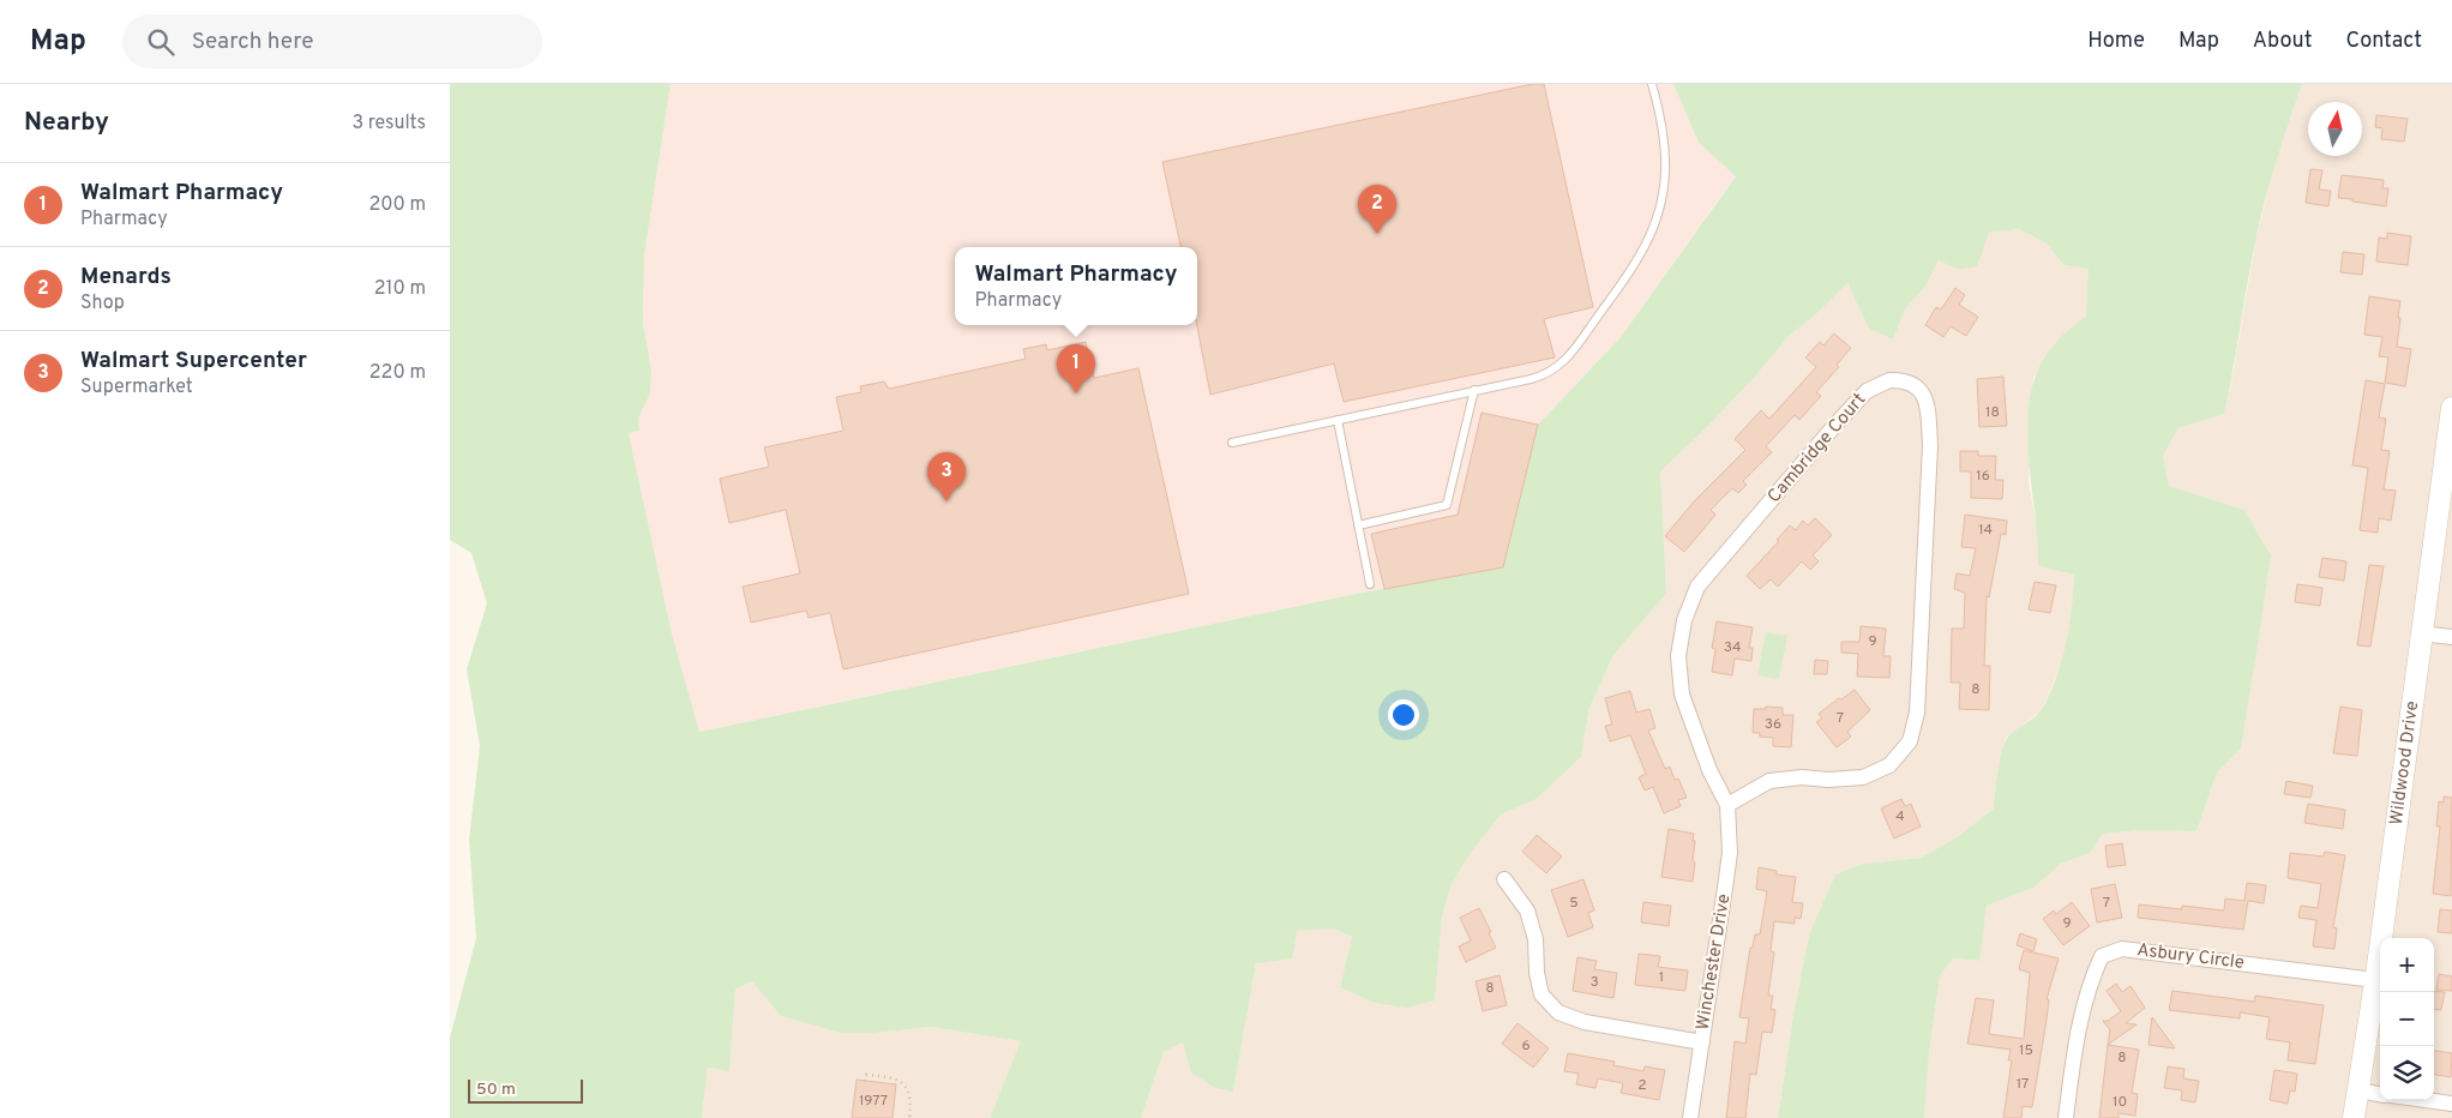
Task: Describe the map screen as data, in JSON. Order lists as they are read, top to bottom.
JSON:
{
  "streets": {
    "street": [
      "Cambridge Court",
      "Wildwood Drive",
      "Asbury Circle",
      "Winchester Drive"
    ]
  },
  "crossings": [
    ["Cambridge Court", "Winchester Drive"],
    ["Wildwood Drive", "Asbury Circle"]
  ],
  "house_numbers": [
    "18",
    "16",
    "14",
    "9",
    "34",
    "8",
    "7",
    "36",
    "4",
    "5",
    "7",
    "9",
    "1",
    "3",
    "8",
    "6",
    "15",
    "8",
    "17",
    "2",
    "1977",
    "10"
  ],
  "scale_bar": "50 m",
  "north": "top",
  "page": {
    "header": "Map",
    "search": "Search here",
    "nav": [
      "Home",
      "Map",
      "About",
      "Contact"
    ],
    "heading": ["Nearby", "3 results"],
    "list": [
      {
        "mark": "1",
        "name": "Walmart Pharmacy",
        "note": "Pharmacy",
        "value": "200 m"
      },
      {
        "mark": "2",
        "name": "Menards",
        "note": "Shop",
        "value": "210 m"
      },
      {
        "mark": "3",
        "name": "Walmart Supercenter",
        "note": "Supermarket",
        "value": "220 m"
      }
    ],
    "pins": ["2", "1", "3"],
    "popup": ["Walmart Pharmacy", "Pharmacy"],
    "map_buttons": ["+", "−"],
    "scale": "50 m"
  }
}
